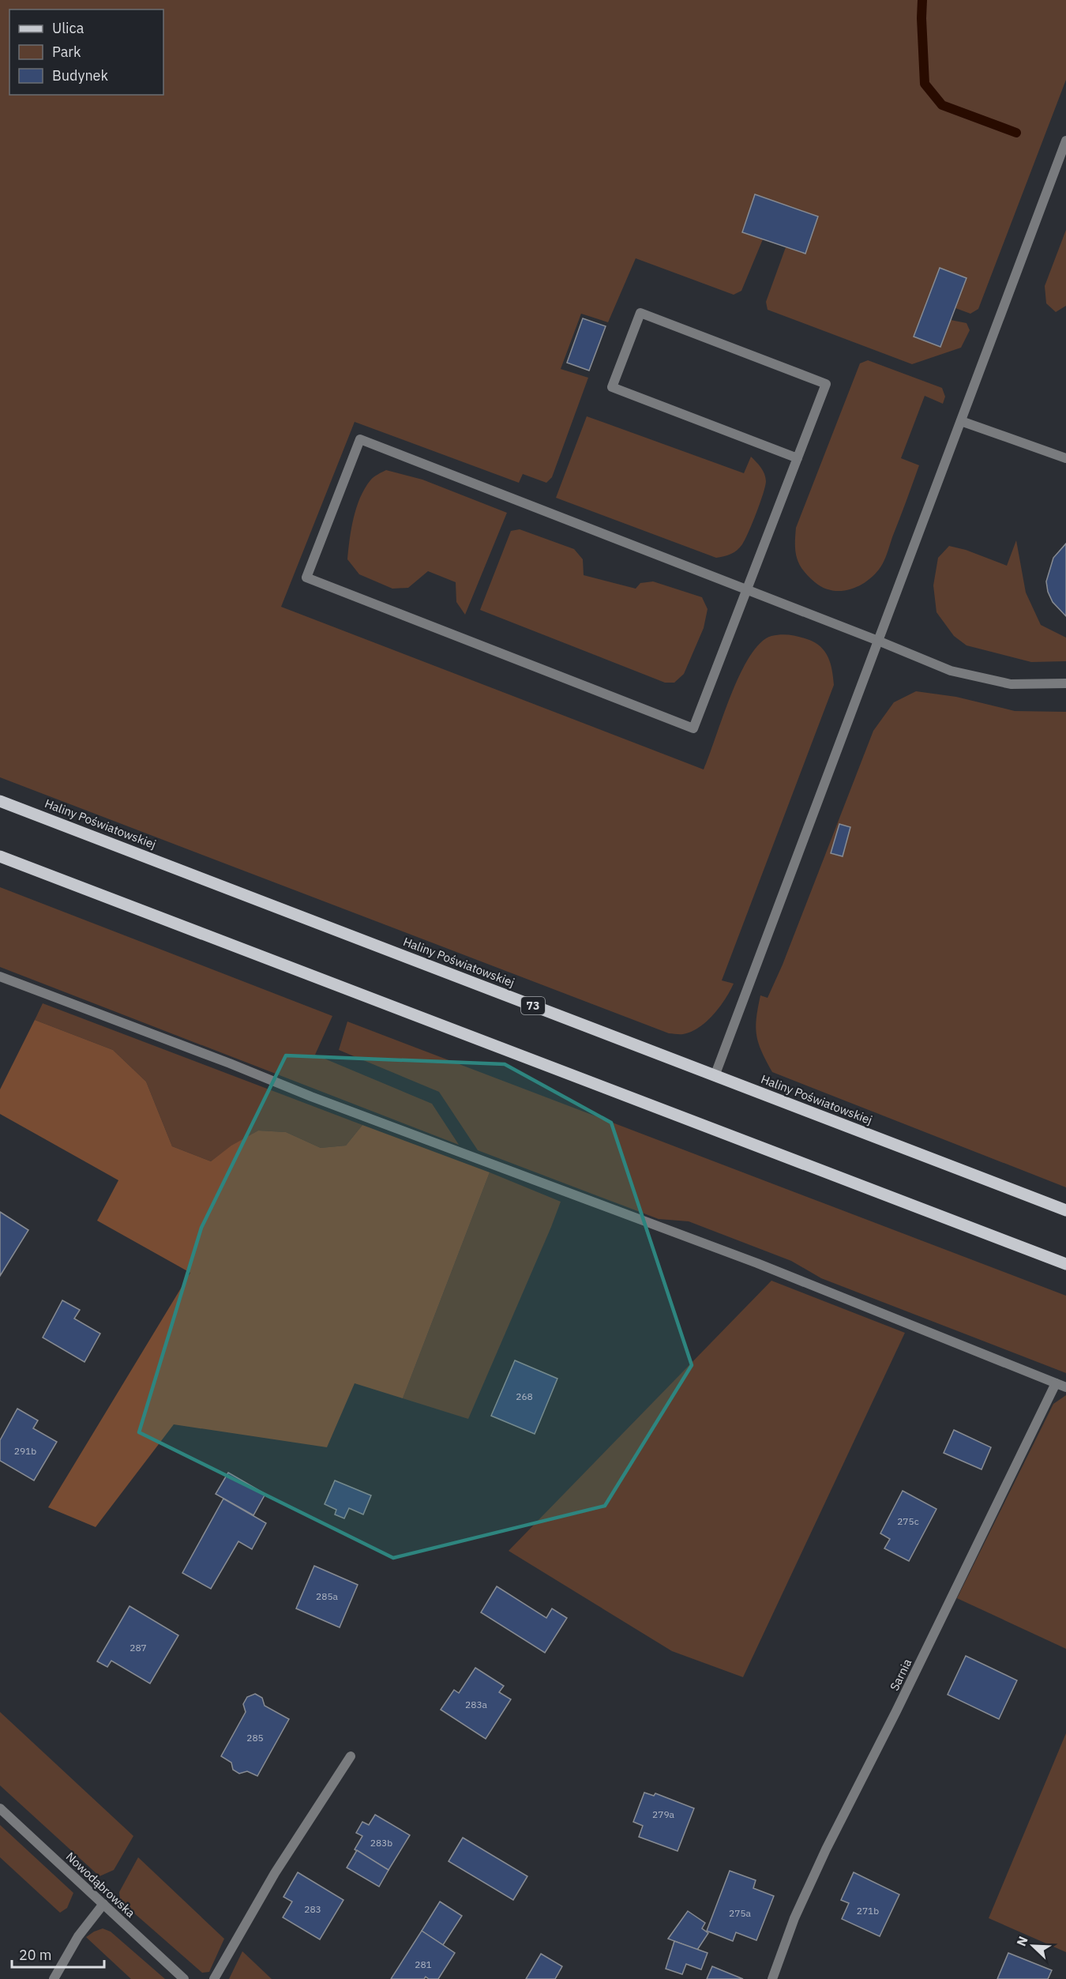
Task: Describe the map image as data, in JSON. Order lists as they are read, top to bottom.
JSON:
{
  "streets": {
    "main road": ["Haliny Poświatowskiej", "73"],
    "street": ["Sarnia", "Nowodąbrowska"]
  },
  "house_numbers": [
    "268",
    "291b",
    "275c",
    "285a",
    "287",
    "283a",
    "285",
    "279a",
    "283b",
    "283",
    "271b",
    "275a",
    "281"
  ],
  "legend": ["Ulica", "Park", "Budynek"],
  "scale_bar": "20 m",
  "north": "top left"
}
